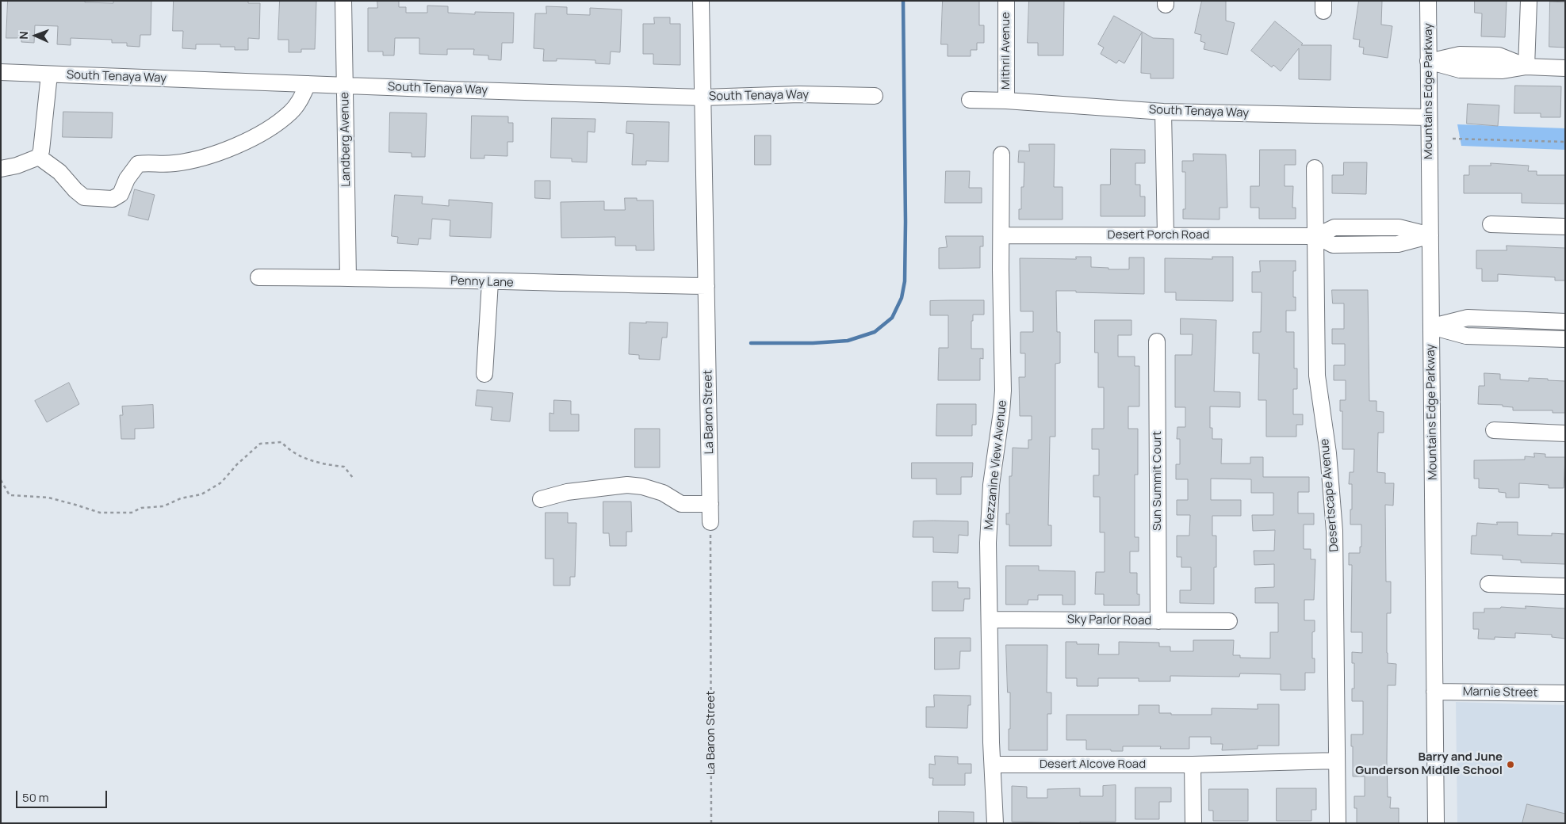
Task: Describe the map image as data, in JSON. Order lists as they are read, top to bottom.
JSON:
{
  "streets": {
    "street": [
      "Mithril Avenue",
      "South Tenaya Way",
      "Mountains Edge Parkway",
      "Landberg Avenue",
      "Desert Porch Road",
      "Penny Lane",
      "La Baron Street",
      "Mezzanine View Avenue",
      "Sun Summit Court",
      "Desertscape Avenue",
      "Sky Parlor Road",
      "Marnie Street",
      "Desert Alcove Road"
    ]
  },
  "crossings": [
    ["Mithril Avenue", "South Tenaya Way"],
    ["South Tenaya Way", "Mountains Edge Parkway"],
    ["South Tenaya Way", "Landberg Avenue"],
    ["South Tenaya Way", "La Baron Street"],
    ["Mountains Edge Parkway", "Desert Porch Road"],
    ["Mountains Edge Parkway", "Marnie Street"],
    ["Landberg Avenue", "Penny Lane"],
    ["Desert Porch Road", "Mezzanine View Avenue"],
    ["Desert Porch Road", "Desertscape Avenue"],
    ["Penny Lane", "La Baron Street"],
    ["Mezzanine View Avenue", "Sky Parlor Road"],
    ["Mezzanine View Avenue", "Desert Alcove Road"],
    ["Sun Summit Court", "Sky Parlor Road"],
    ["Desertscape Avenue", "Desert Alcove Road"]
  ],
  "places": ["Barry and June Gunderson Middle School"],
  "scale_bar": "50 m",
  "north": "left"
}
